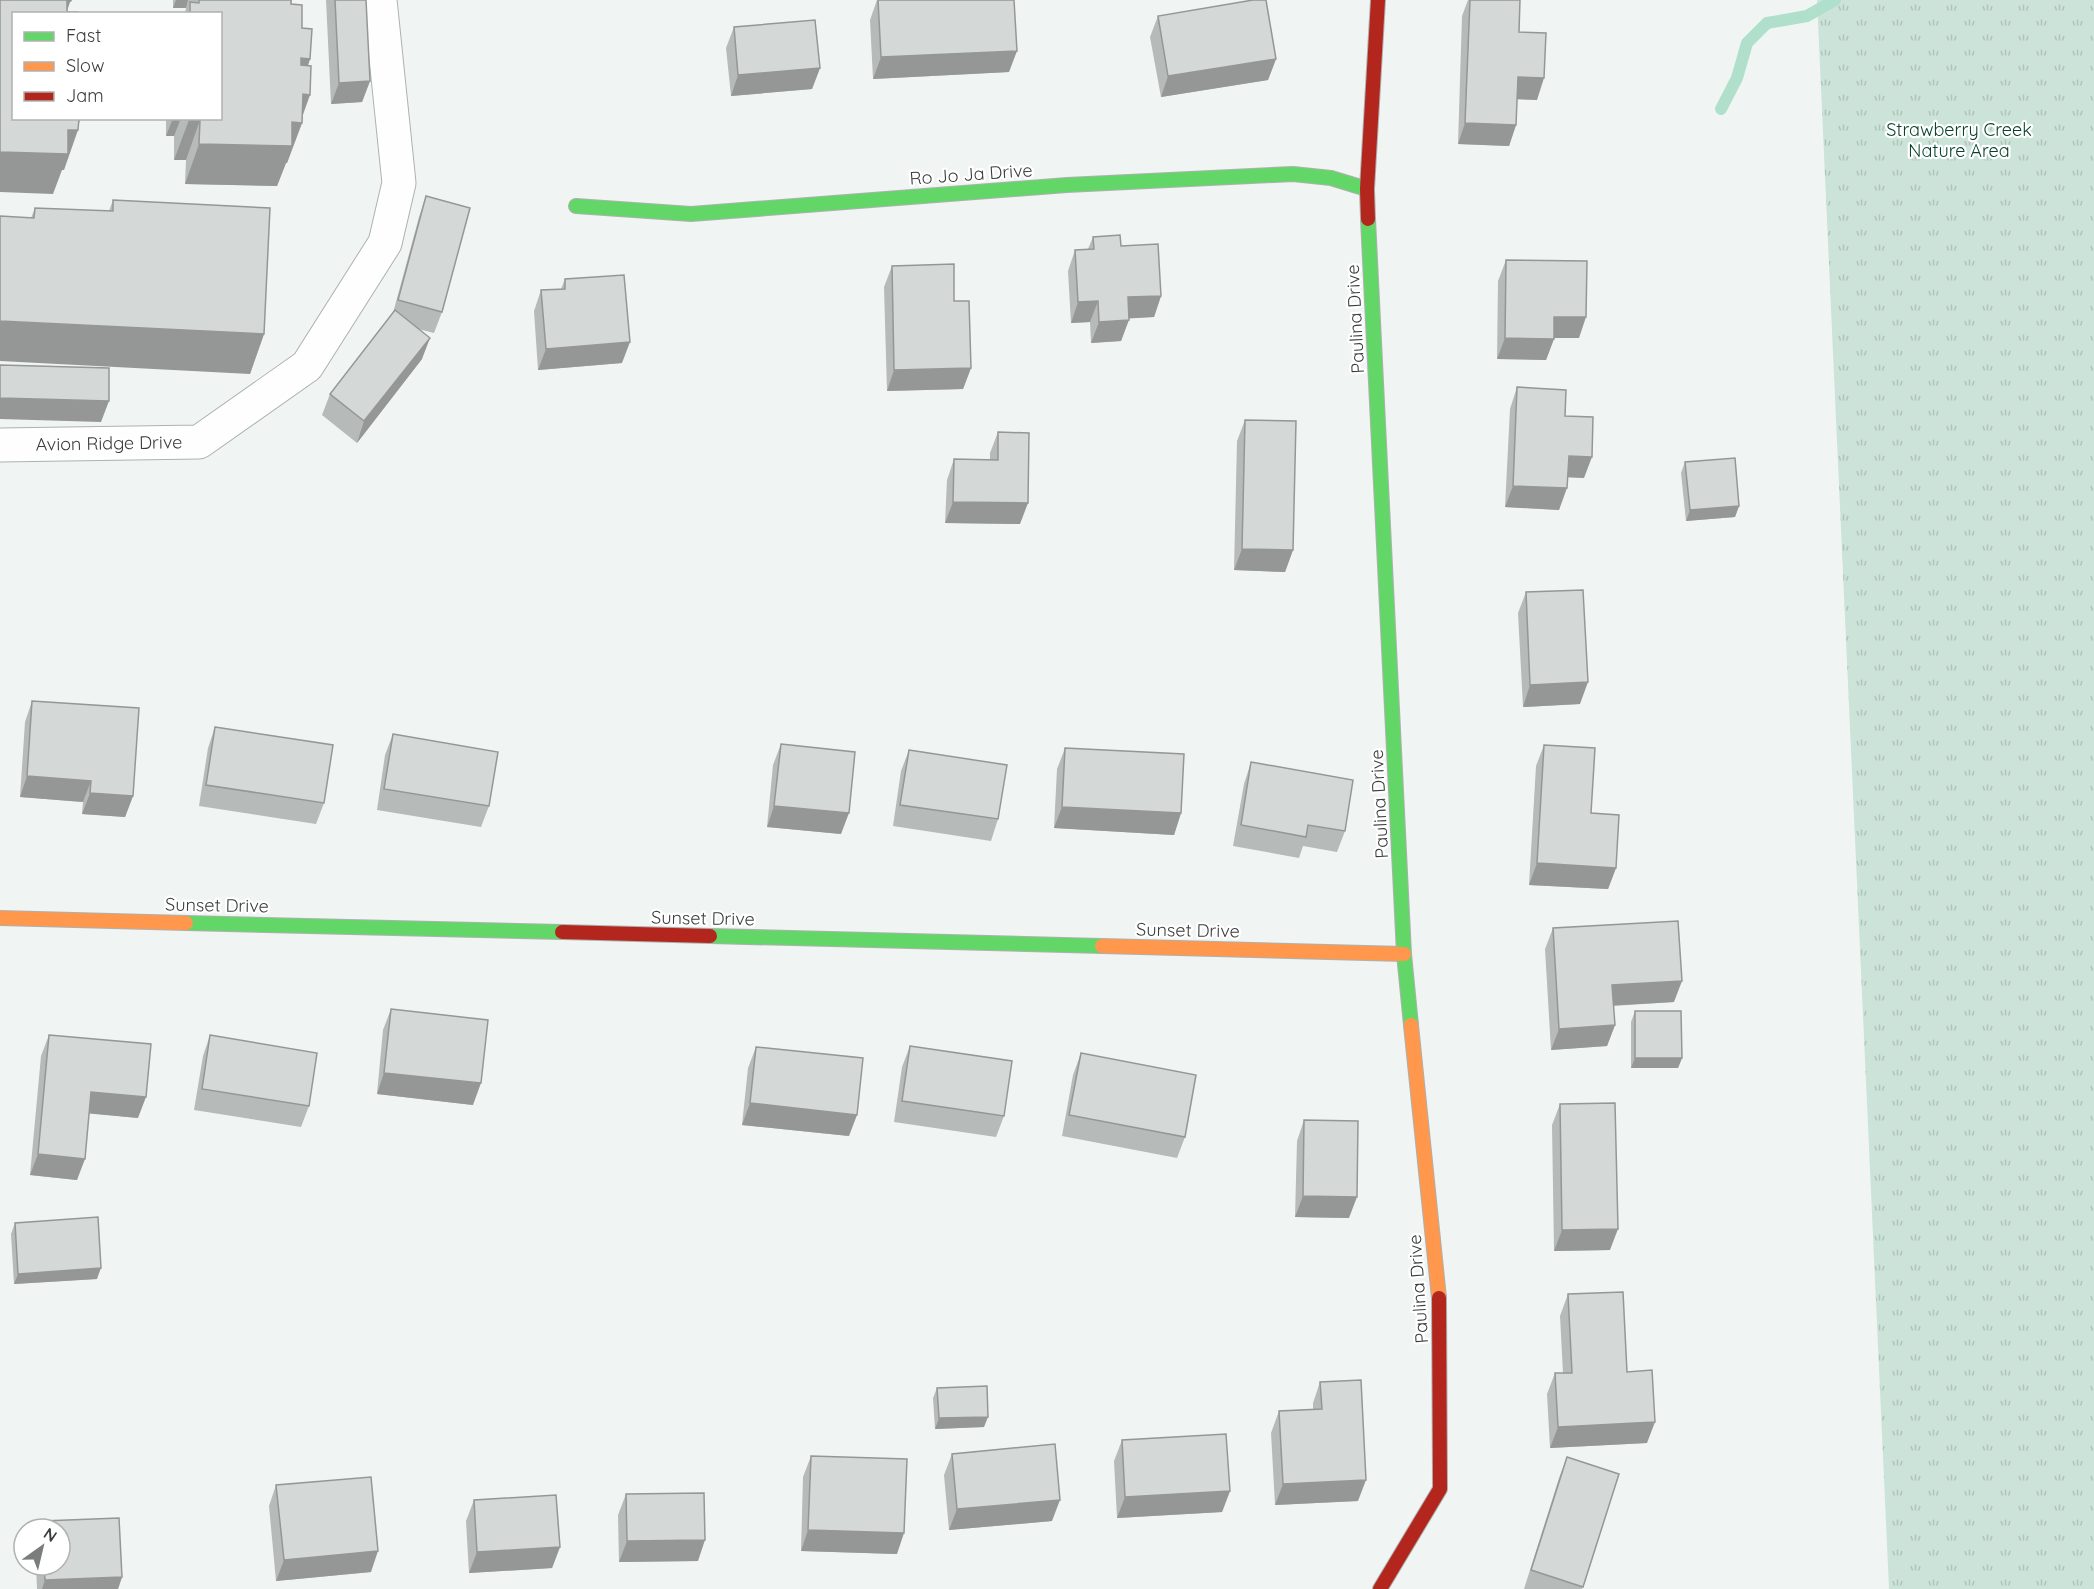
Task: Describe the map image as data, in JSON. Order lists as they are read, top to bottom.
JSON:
{
  "streets": {
    "street": [
      "Ro Jo Ja Drive",
      "Paulina Drive",
      "Avion Ridge Drive",
      "Sunset Drive"
    ]
  },
  "crossings": [
    ["Ro Jo Ja Drive", "Paulina Drive"],
    ["Paulina Drive", "Sunset Drive"]
  ],
  "parks": ["Strawberry Creek Nature Area"],
  "legend": ["Fast", "Slow", "Jam"],
  "north": "top right"
}
